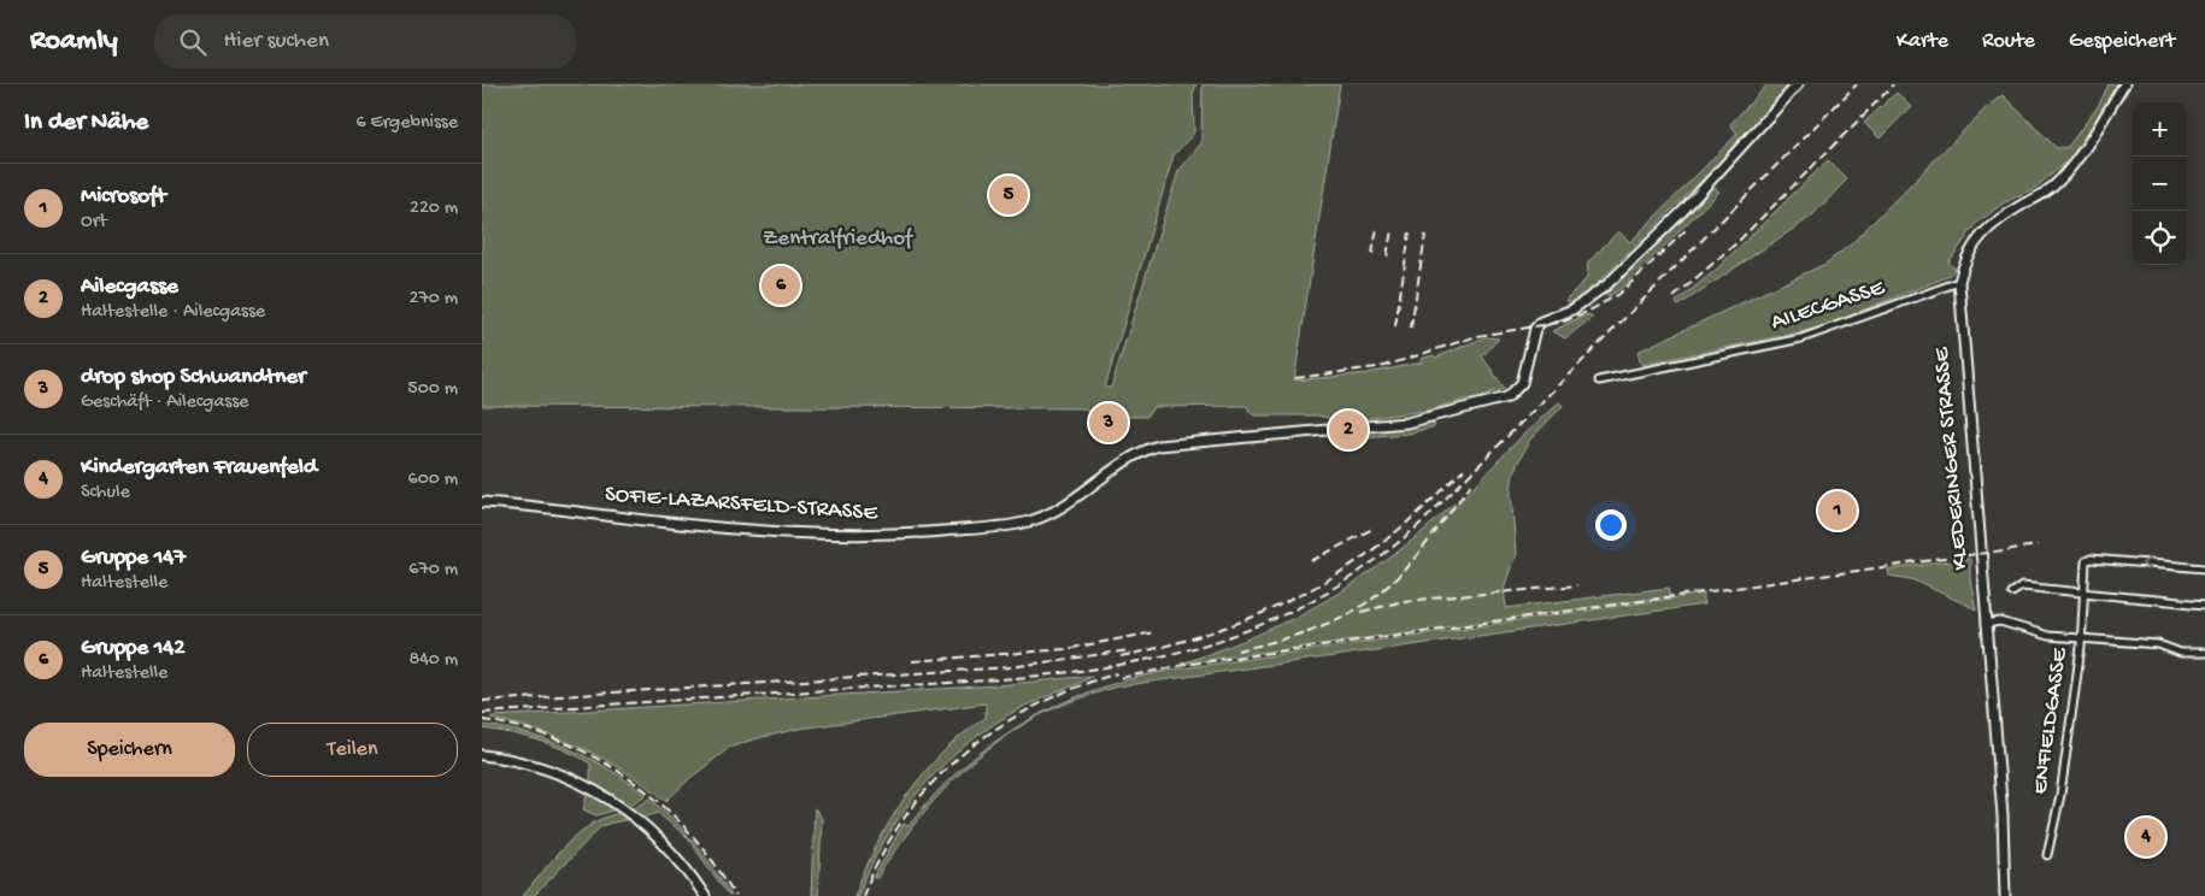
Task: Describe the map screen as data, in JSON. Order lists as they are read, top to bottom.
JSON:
{
  "streets": {
    "street": [
      "AILECGASSE",
      "KLEDERINGER STRASSE",
      "SOFIE-LAZARSFELD-STRASSE",
      "ENFIELDGASSE"
    ]
  },
  "crossings": [
    ["AILECGASSE", "KLEDERINGER STRASSE"]
  ],
  "parks": ["Zentralfriedhof"],
  "page": {
    "header": "Roamly",
    "search": "Hier suchen",
    "nav": ["Karte", "Route", "Gespeichert"],
    "heading": ["In der Nähe", "6 Ergebnisse"],
    "map_buttons": ["+", "−"],
    "list": [
      {
        "mark": "1",
        "name": "Microsoft",
        "note": "Ort",
        "value": "220 m"
      },
      {
        "mark": "2",
        "name": "Ailecgasse",
        "note": "Haltestelle · Ailecgasse",
        "value": "270 m"
      },
      {
        "mark": "3",
        "name": "drop shop Schwandtner",
        "note": "Geschäft · Ailecgasse",
        "value": "500 m"
      },
      {
        "mark": "4",
        "name": "Kindergarten Frauenfeld",
        "note": "Schule",
        "value": "600 m"
      },
      {
        "mark": "5",
        "name": "Gruppe 147",
        "note": "Haltestelle",
        "value": "670 m"
      },
      {
        "mark": "6",
        "name": "Gruppe 142",
        "note": "Haltestelle",
        "value": "840 m"
      }
    ],
    "pins": [
      "5",
      "6",
      "3",
      "2",
      "1",
      "4"
    ],
    "buttons": ["Speichern", "Teilen"]
  }
}
